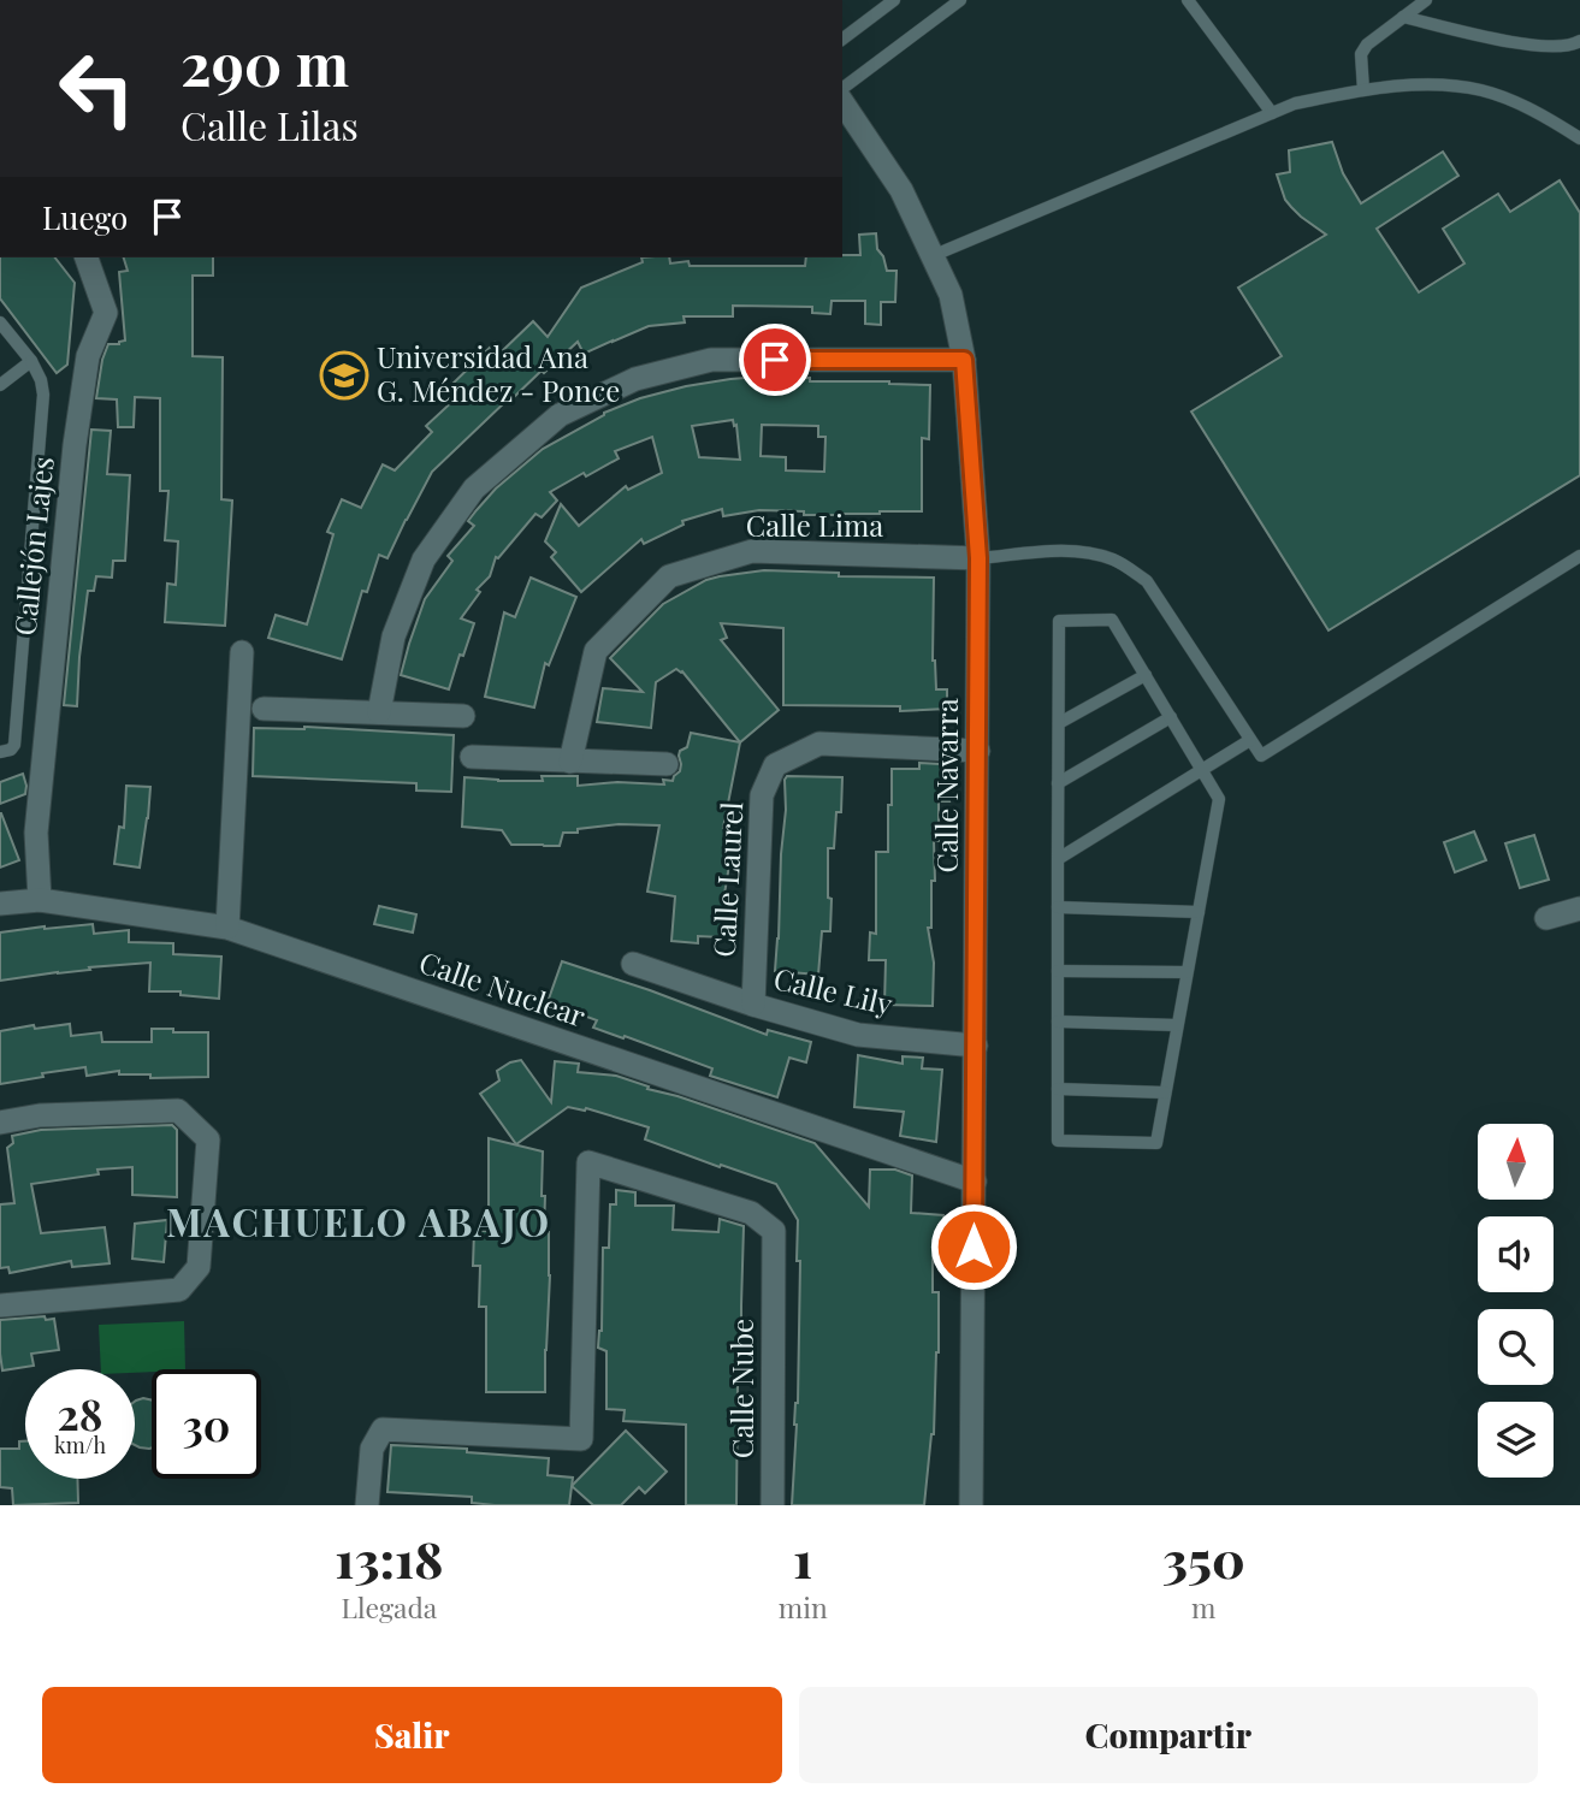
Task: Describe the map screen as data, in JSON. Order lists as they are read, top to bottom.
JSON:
{
  "streets": {
    "street": [
      "Calle Lima",
      "Callejón Lajes",
      "Calle Navarra",
      "Calle Laurel",
      "Calle Nuclear",
      "Calle Lily",
      "Calle Nube"
    ]
  },
  "crossings": [
    ["Calle Lima", "Calle Navarra"],
    ["Callejón Lajes", "Calle Nuclear"],
    ["Calle Navarra", "Calle Laurel"],
    ["Calle Navarra", "Calle Nuclear"],
    ["Calle Navarra", "Calle Lily"],
    ["Calle Laurel", "Calle Lily"]
  ],
  "districts": ["MACHUELO ABAJO"],
  "places": {
    "school or university": ["Universidad Ana G. Méndez - Ponce"]
  },
  "north": "top",
  "page": {
    "turn": ["290 m", "Calle Lilas"],
    "then": "Luego",
    "speed": "28 km/h",
    "limit": "30",
    "eta": [
      "13:18",
      "Llegada",
      "1",
      "min",
      "350",
      "m"
    ],
    "buttons": ["Salir", "Compartir"]
  }
}
